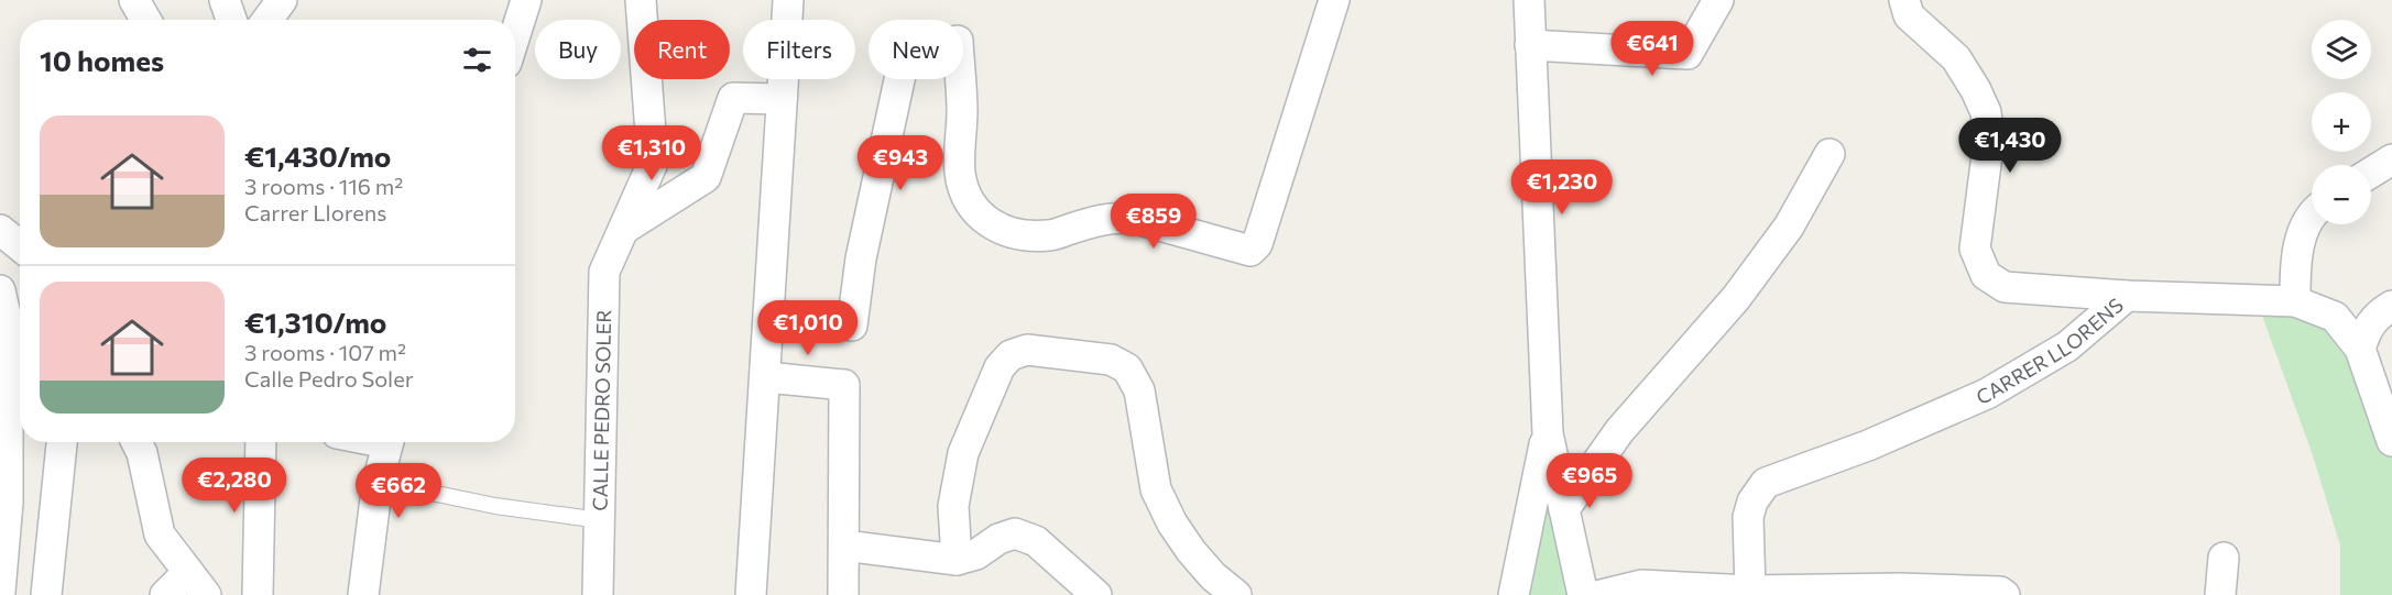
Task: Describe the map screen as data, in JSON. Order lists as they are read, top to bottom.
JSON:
{
  "streets": {
    "street": ["CARRER LLORENS", "CALLE PEDRO SOLER"]
  },
  "page": {
    "map_buttons": ["+", "−"],
    "chip": [
      "Buy",
      "Rent",
      "Filters",
      "New"
    ],
    "heading": "10 homes",
    "price": [
      "€641",
      "€1,430",
      "€1,310",
      "€943",
      "€1,230",
      "€859",
      "€1,010",
      "€965",
      "€2,280",
      "€662"
    ],
    "list": [
      {
        "name": "€1,430/mo",
        "note": "3 rooms · 116 m² · Carrer Llorens"
      },
      {
        "name": "€1,310/mo",
        "note": "3 rooms · 107 m² · Calle Pedro Soler"
      }
    ]
  }
}
